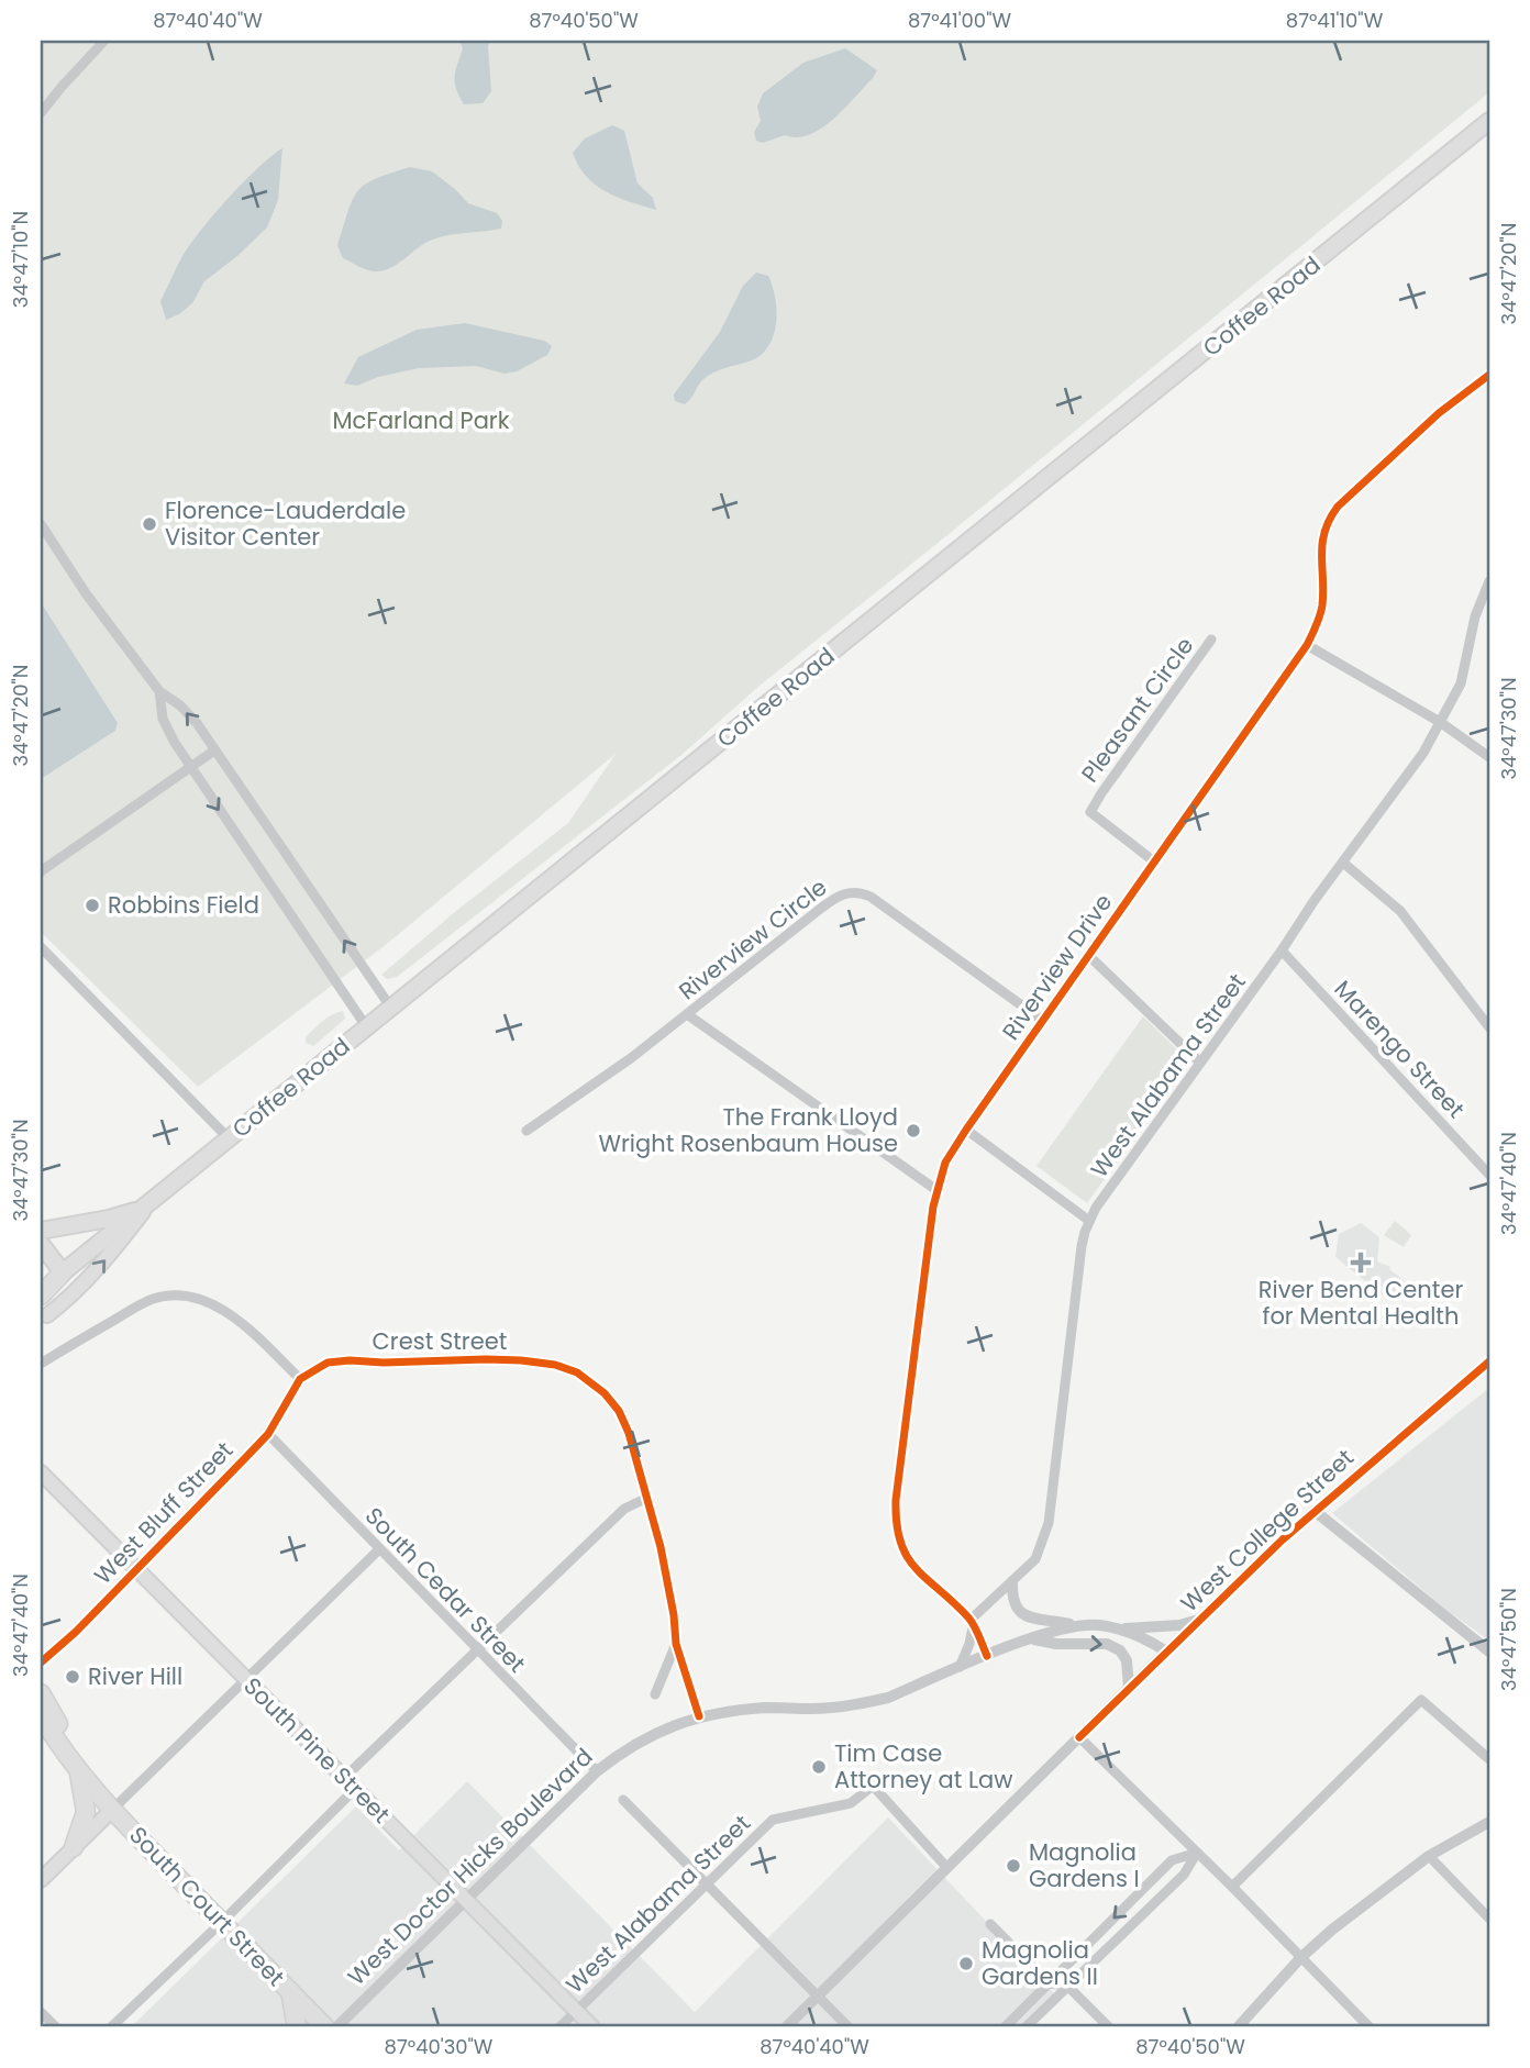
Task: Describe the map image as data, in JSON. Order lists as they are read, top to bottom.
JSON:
{
  "streets": {
    "highway": ["South Court Street"],
    "main road": ["Coffee Road", "South Pine Street"],
    "street": [
      "Pleasant Circle",
      "Riverview Circle",
      "Riverview Drive",
      "Marengo Street",
      "West Alabama Street",
      "Crest Street",
      "West Bluff Street",
      "West College Street",
      "South Cedar Street",
      "West Doctor Hicks Boulevard"
    ]
  },
  "crossings": [
    ["Pleasant Circle", "Riverview Drive"],
    ["Riverview Circle", "Riverview Drive"],
    ["Riverview Drive", "West Alabama Street"],
    ["Riverview Drive", "West Doctor Hicks Boulevard"],
    ["Marengo Street", "West Alabama Street"],
    ["West Alabama Street", "West College Street"],
    ["West Alabama Street", "South Pine Street"],
    ["Crest Street", "West Bluff Street"],
    ["Crest Street", "West Doctor Hicks Boulevard"],
    ["West Bluff Street", "South Cedar Street"],
    ["West Bluff Street", "South Pine Street"],
    ["West College Street", "West Doctor Hicks Boulevard"],
    ["South Cedar Street", "West Doctor Hicks Boulevard"],
    ["South Pine Street", "West Doctor Hicks Boulevard"]
  ],
  "parks": ["McFarland Park"],
  "places": {
    "other": [
      "Florence-Lauderdale Visitor Center",
      "Robbins Field",
      "The Frank Lloyd Wright Rosenbaum House",
      "River Hill",
      "Tim Case Attorney at Law",
      "Magnolia Gardens I",
      "Magnolia Gardens II"
    ],
    "health": ["River Bend Center for Mental Health"]
  },
  "coordinates": [
    "87°40'40\"W",
    "87°40'50\"W",
    "87°41'00\"W",
    "87°41'10\"W",
    "34°47'10\"N",
    "34°47'20\"N",
    "34°47'30\"N",
    "34°47'40\"N",
    "34°47'50\"N",
    "87°40'30\"W"
  ]
}
